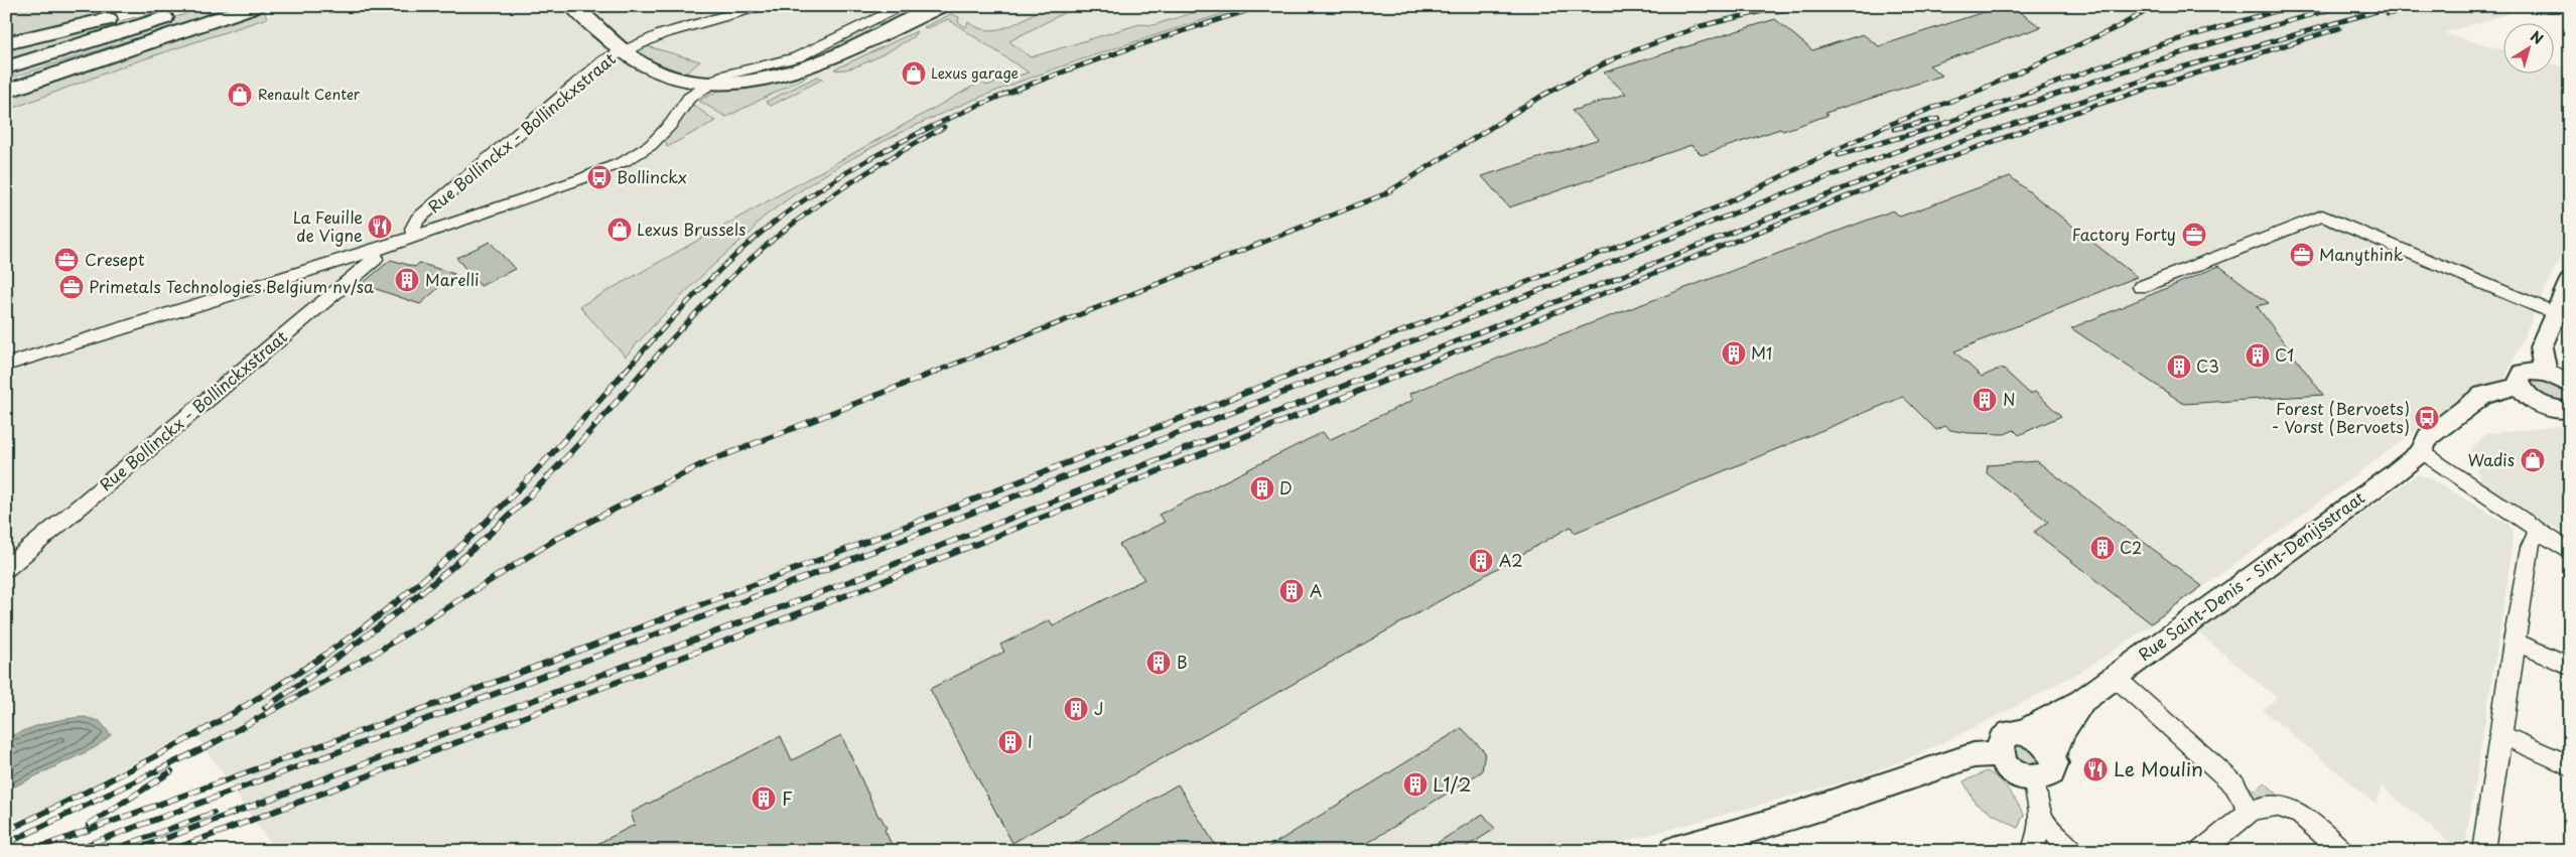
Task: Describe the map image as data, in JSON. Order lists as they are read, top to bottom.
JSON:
{
  "streets": {
    "main road": ["Rue Saint-Denis - Sint-Denijsstraat"],
    "street": ["Rue Bollinckx - Bollinckxstraat"]
  },
  "places": {
    "shop": [
      "Lexus garage",
      "Renault Center",
      "Lexus Brussels",
      "Wadis"
    ],
    "bus stop": ["Bollinckx", "Forest (Bervoets) - Vorst (Bervoets)"],
    "restaurant": ["La Feuille de Vigne", "Le Moulin"],
    "office": [
      "Factory Forty",
      "Manythink",
      "Cresept",
      "Primetals Technologies Belgium nv/sa"
    ],
    "building": [
      "Marelli",
      "M1",
      "C1",
      "C3",
      "N",
      "D",
      "C2",
      "A2",
      "A",
      "B",
      "J",
      "I",
      "L1/2",
      "F"
    ]
  },
  "north": "top right"
}
